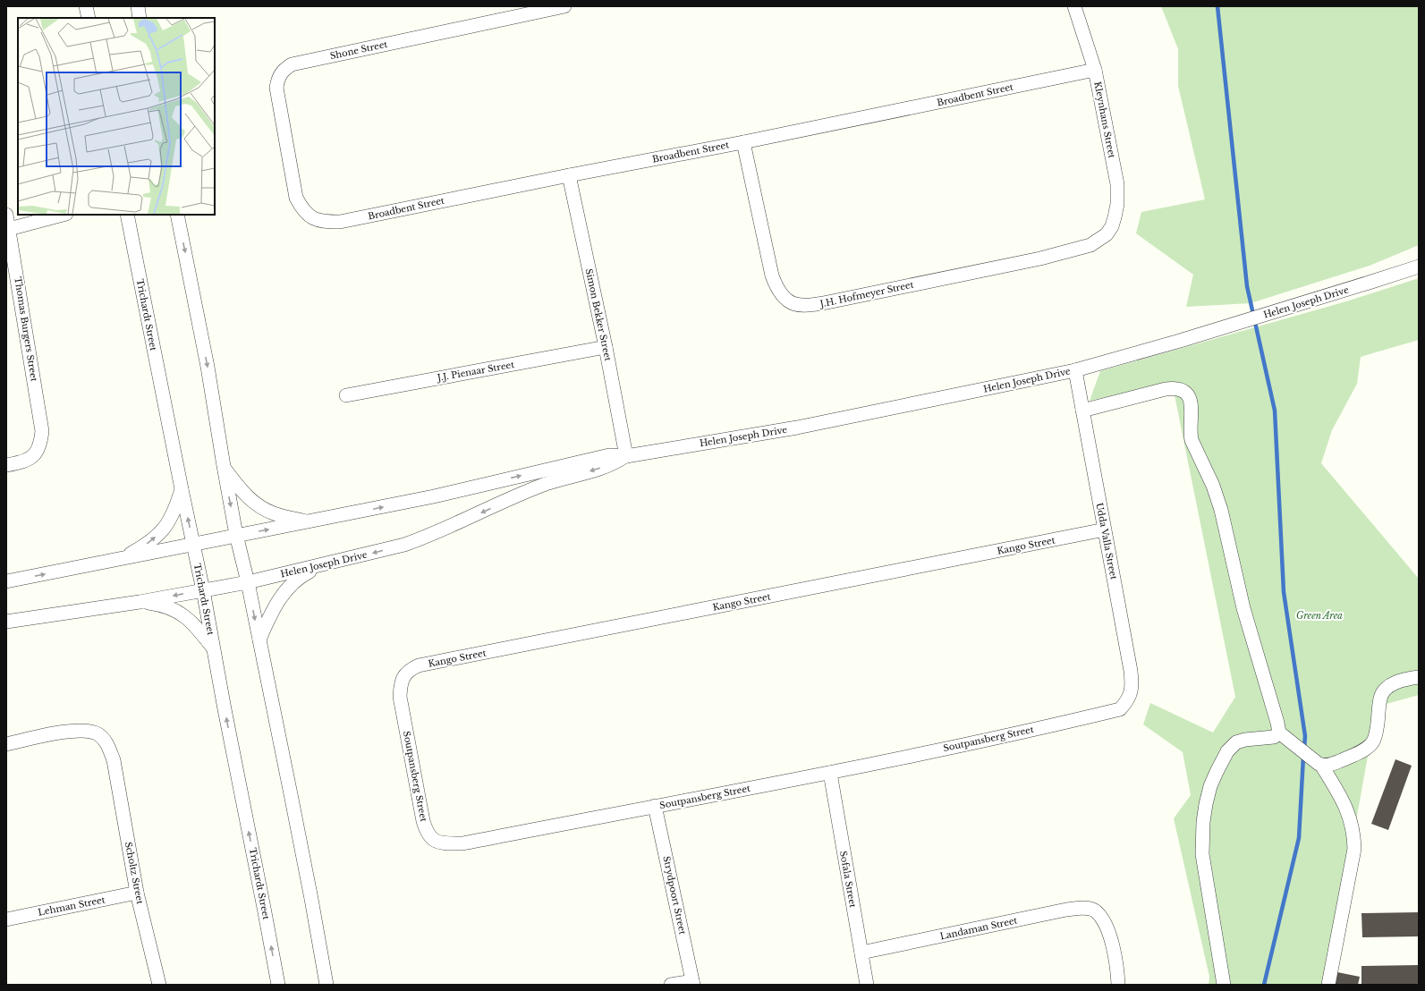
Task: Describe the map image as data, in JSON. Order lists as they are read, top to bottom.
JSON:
{
  "streets": {
    "street": [
      "Shone Street",
      "Broadbent Street",
      "Kleynhans Street",
      "J.H. Hofmeyer Street",
      "Helen Joseph Drive",
      "Trichardt Street",
      "Simon Bekker Street",
      "Thomas Burgers Street",
      "J.J. Pienaar Street",
      "Udda Valla Street",
      "Kango Street",
      "Soutpansberg Street",
      "Scholtz Street",
      "Sofala Street",
      "Strydpoort Street",
      "Lehman Street",
      "Landaman Street"
    ]
  },
  "crossings": [
    ["Shone Street", "Broadbent Street"],
    ["Broadbent Street", "Kleynhans Street"],
    ["Broadbent Street", "J.H. Hofmeyer Street"],
    ["Broadbent Street", "Simon Bekker Street"],
    ["Kleynhans Street", "J.H. Hofmeyer Street"],
    ["Helen Joseph Drive", "Trichardt Street"],
    ["Helen Joseph Drive", "Simon Bekker Street"],
    ["Helen Joseph Drive", "Udda Valla Street"],
    ["Simon Bekker Street", "J.J. Pienaar Street"],
    ["Udda Valla Street", "Kango Street"],
    ["Udda Valla Street", "Soutpansberg Street"],
    ["Kango Street", "Soutpansberg Street"],
    ["Soutpansberg Street", "Sofala Street"],
    ["Soutpansberg Street", "Strydpoort Street"],
    ["Scholtz Street", "Lehman Street"],
    ["Sofala Street", "Landaman Street"]
  ],
  "parks": ["Green Area"]
}
